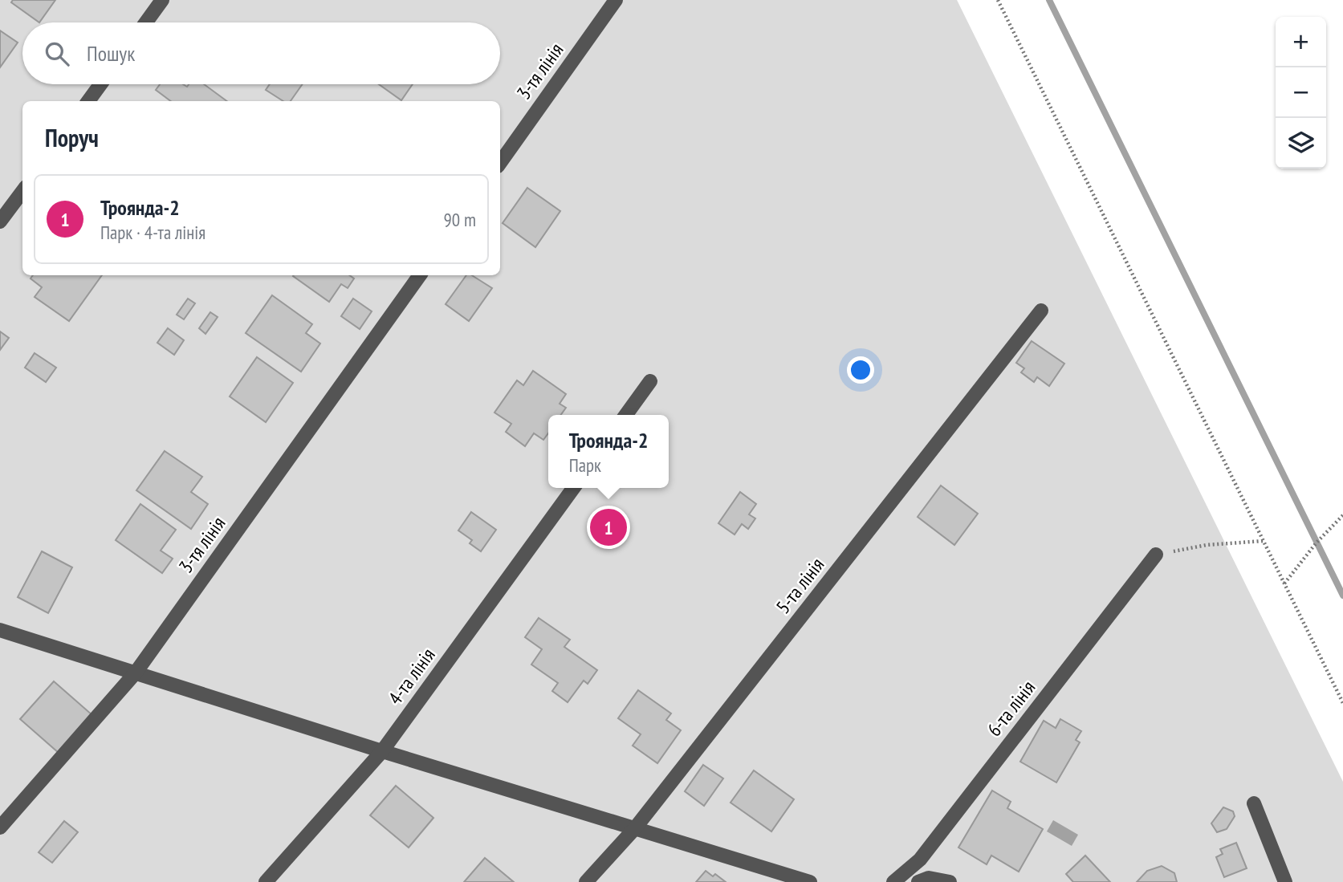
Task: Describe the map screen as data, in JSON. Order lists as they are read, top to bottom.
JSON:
{
  "streets": {
    "street": [
      "3-тя лінія",
      "5-та лінія",
      "4-та лінія",
      "6-та лінія"
    ]
  },
  "page": {
    "map_buttons": ["+", "−"],
    "search": "Пошук",
    "heading": "Поруч",
    "list": [
      {
        "mark": "1",
        "name": "Троянда-2",
        "note": "Парк · 4-та лінія",
        "value": "90 m"
      }
    ],
    "popup": ["Троянда-2", "Парк"],
    "pins": "1"
  }
}
